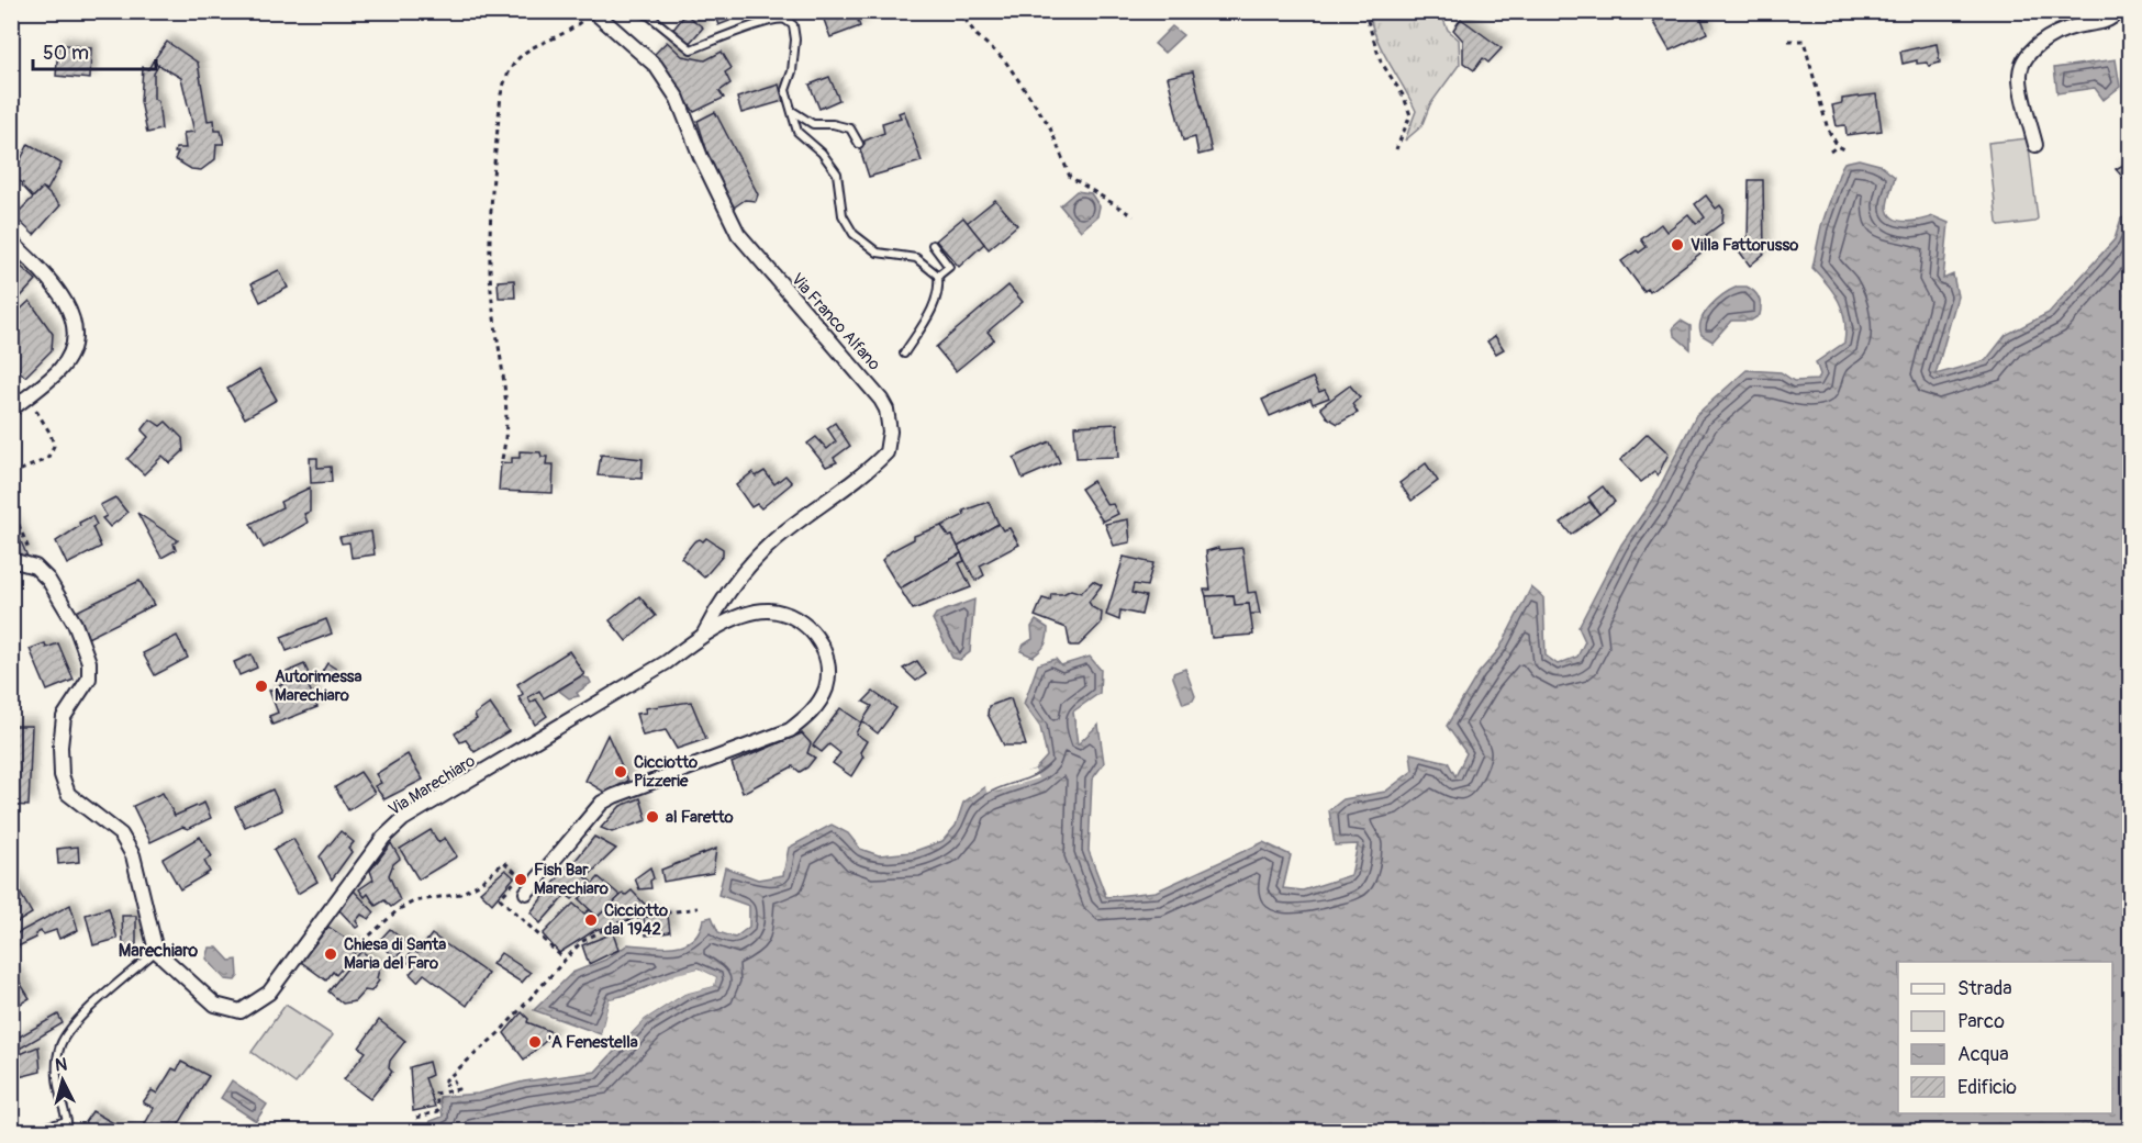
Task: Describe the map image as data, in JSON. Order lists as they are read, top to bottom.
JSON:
{
  "streets": {
    "street": ["Via Franco Alfano", "Via Marechiaro"]
  },
  "crossings": [
    ["Via Franco Alfano", "Via Marechiaro"]
  ],
  "districts": ["Marechiaro"],
  "places": [
    "Villa Fattorusso",
    "Autorimessa Marechiaro",
    "Cicciotto Pizzerie",
    "al Faretto",
    "Fish Bar Marechiaro",
    "Cicciotto dal 1942",
    "Chiesa di Santa Maria del Faro",
    "'A Fenestella"
  ],
  "legend": [
    "Strada",
    "Parco",
    "Acqua",
    "Edificio"
  ],
  "scale_bar": "50 m",
  "north": "top"
}
